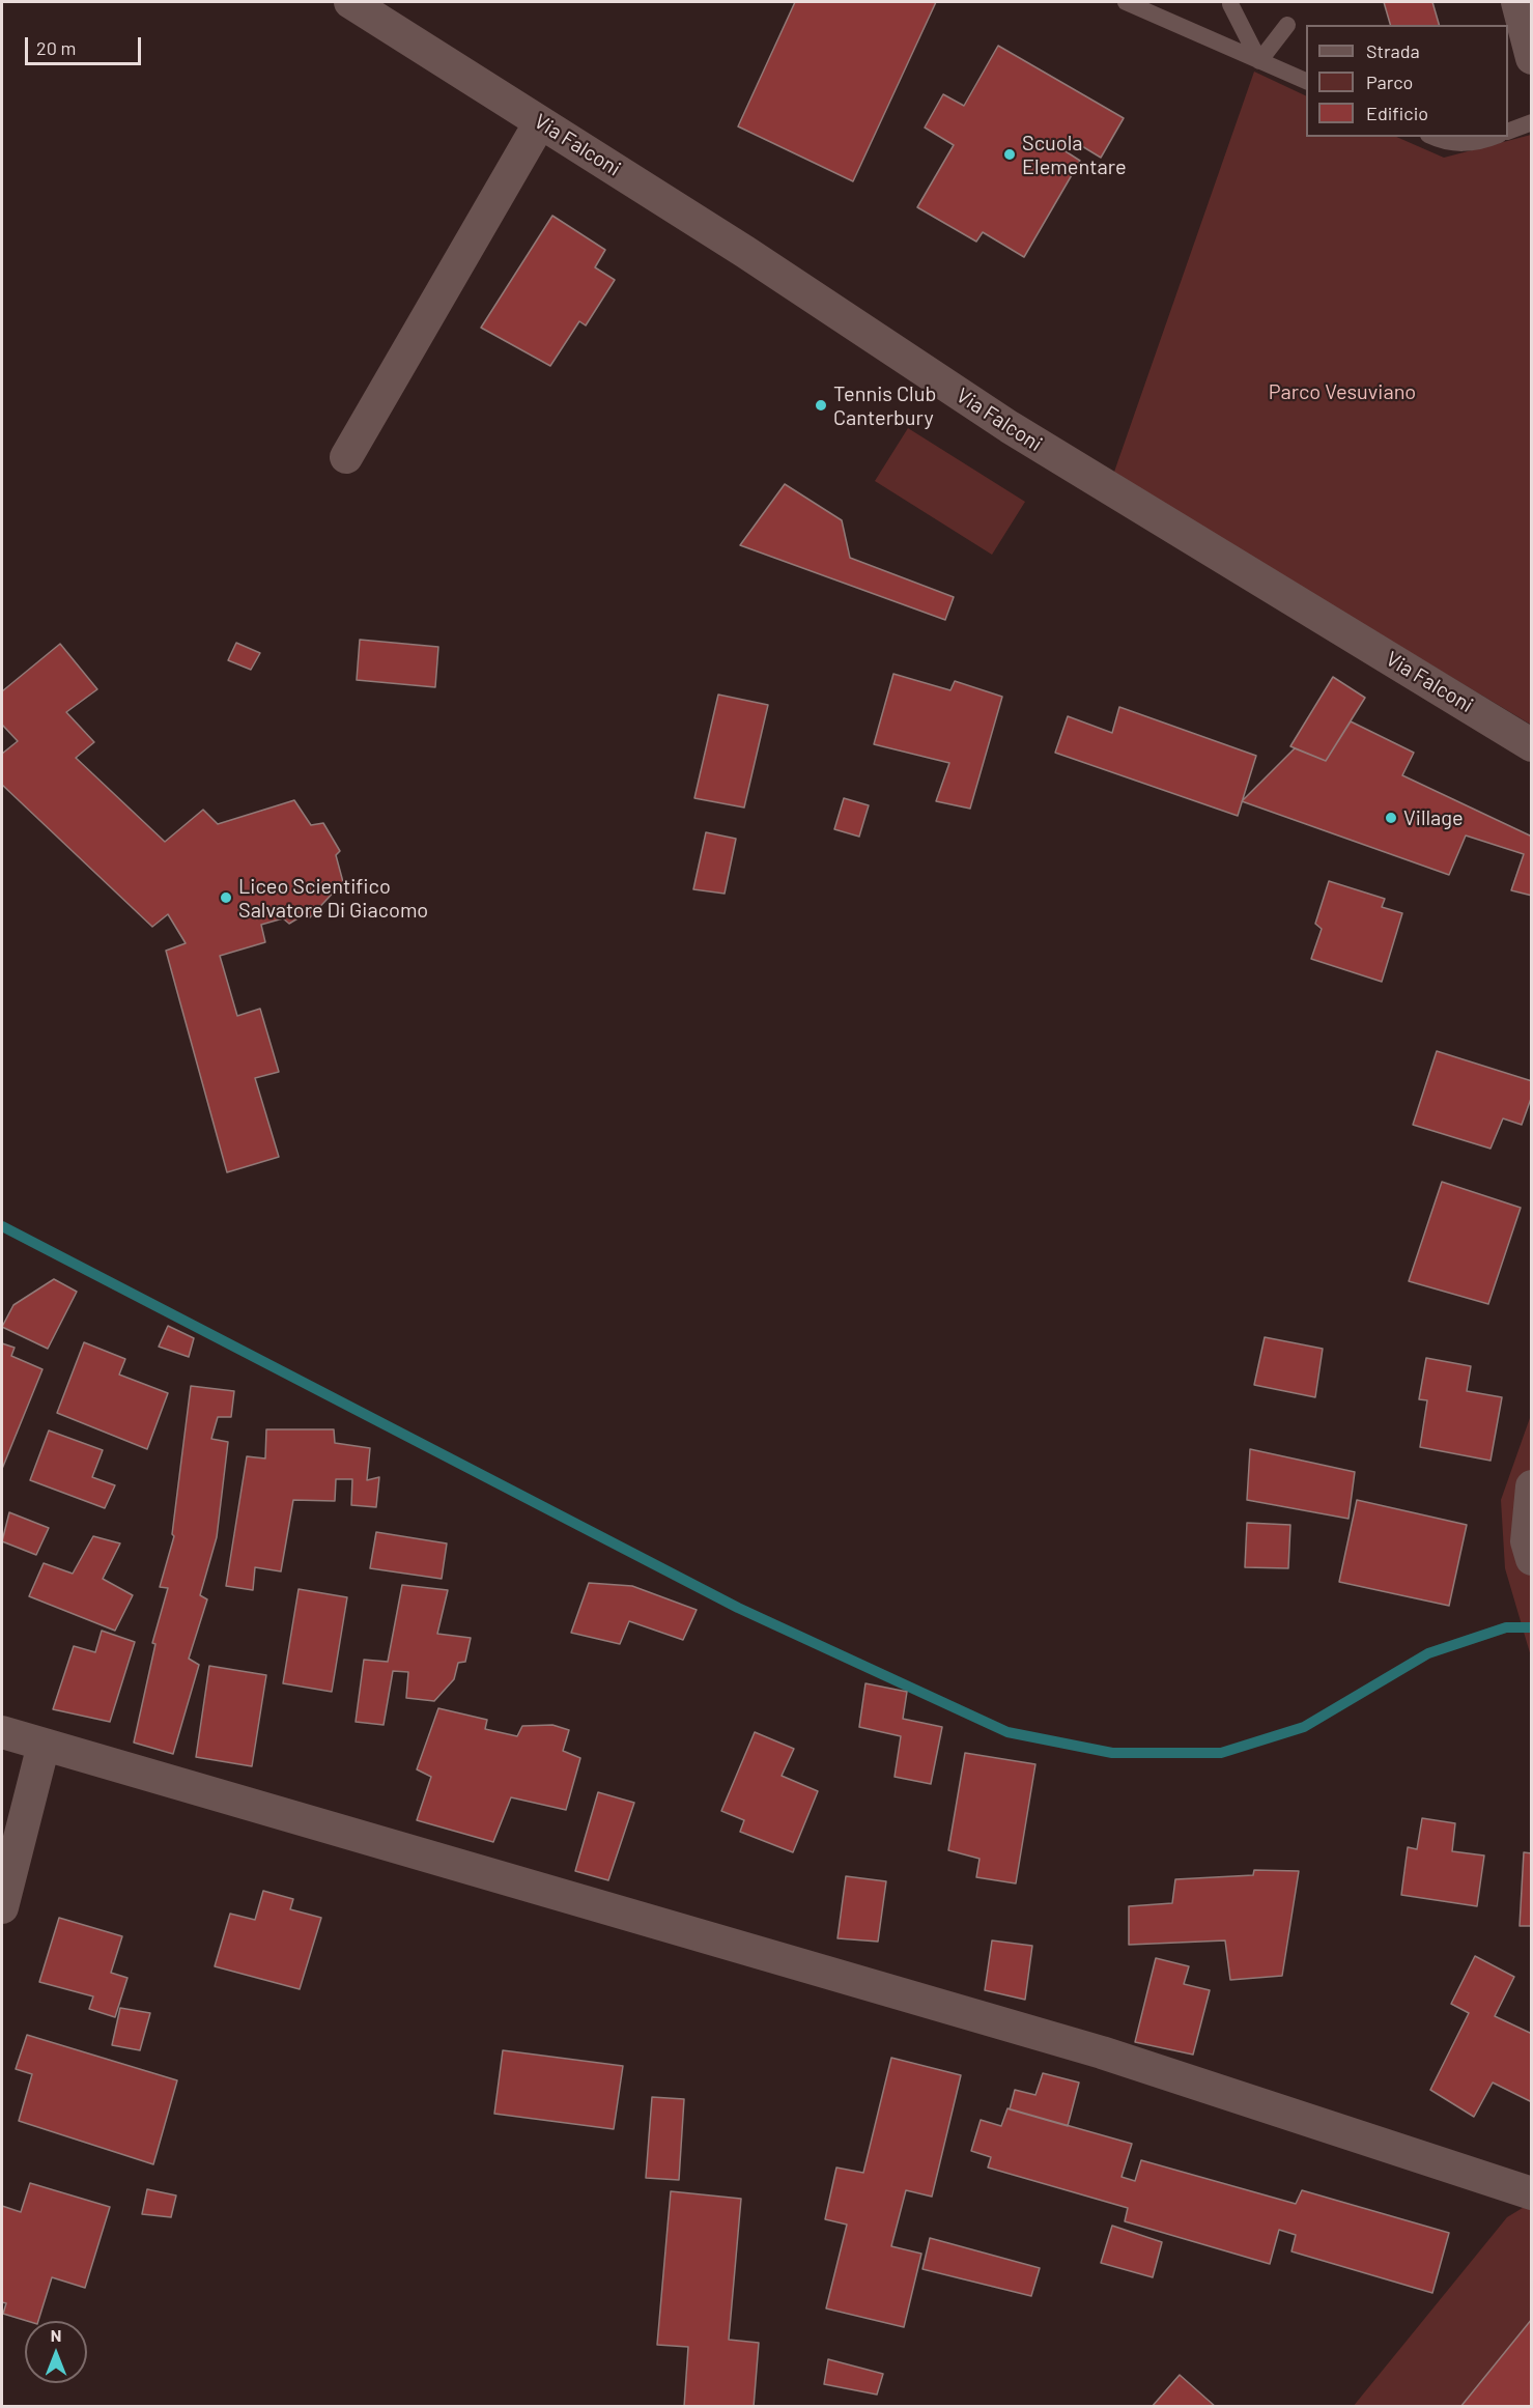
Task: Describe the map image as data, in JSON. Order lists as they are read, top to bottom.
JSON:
{
  "streets": {
    "street": ["Via Falconi"]
  },
  "parks": ["Parco Vesuviano"],
  "places": [
    "Scuola Elementare",
    "Tennis Club Canterbury",
    "Village",
    "Liceo Scientifico Salvatore Di Giacomo"
  ],
  "legend": ["Strada", "Parco", "Edificio"],
  "scale_bar": "20 m",
  "north": "top"
}
